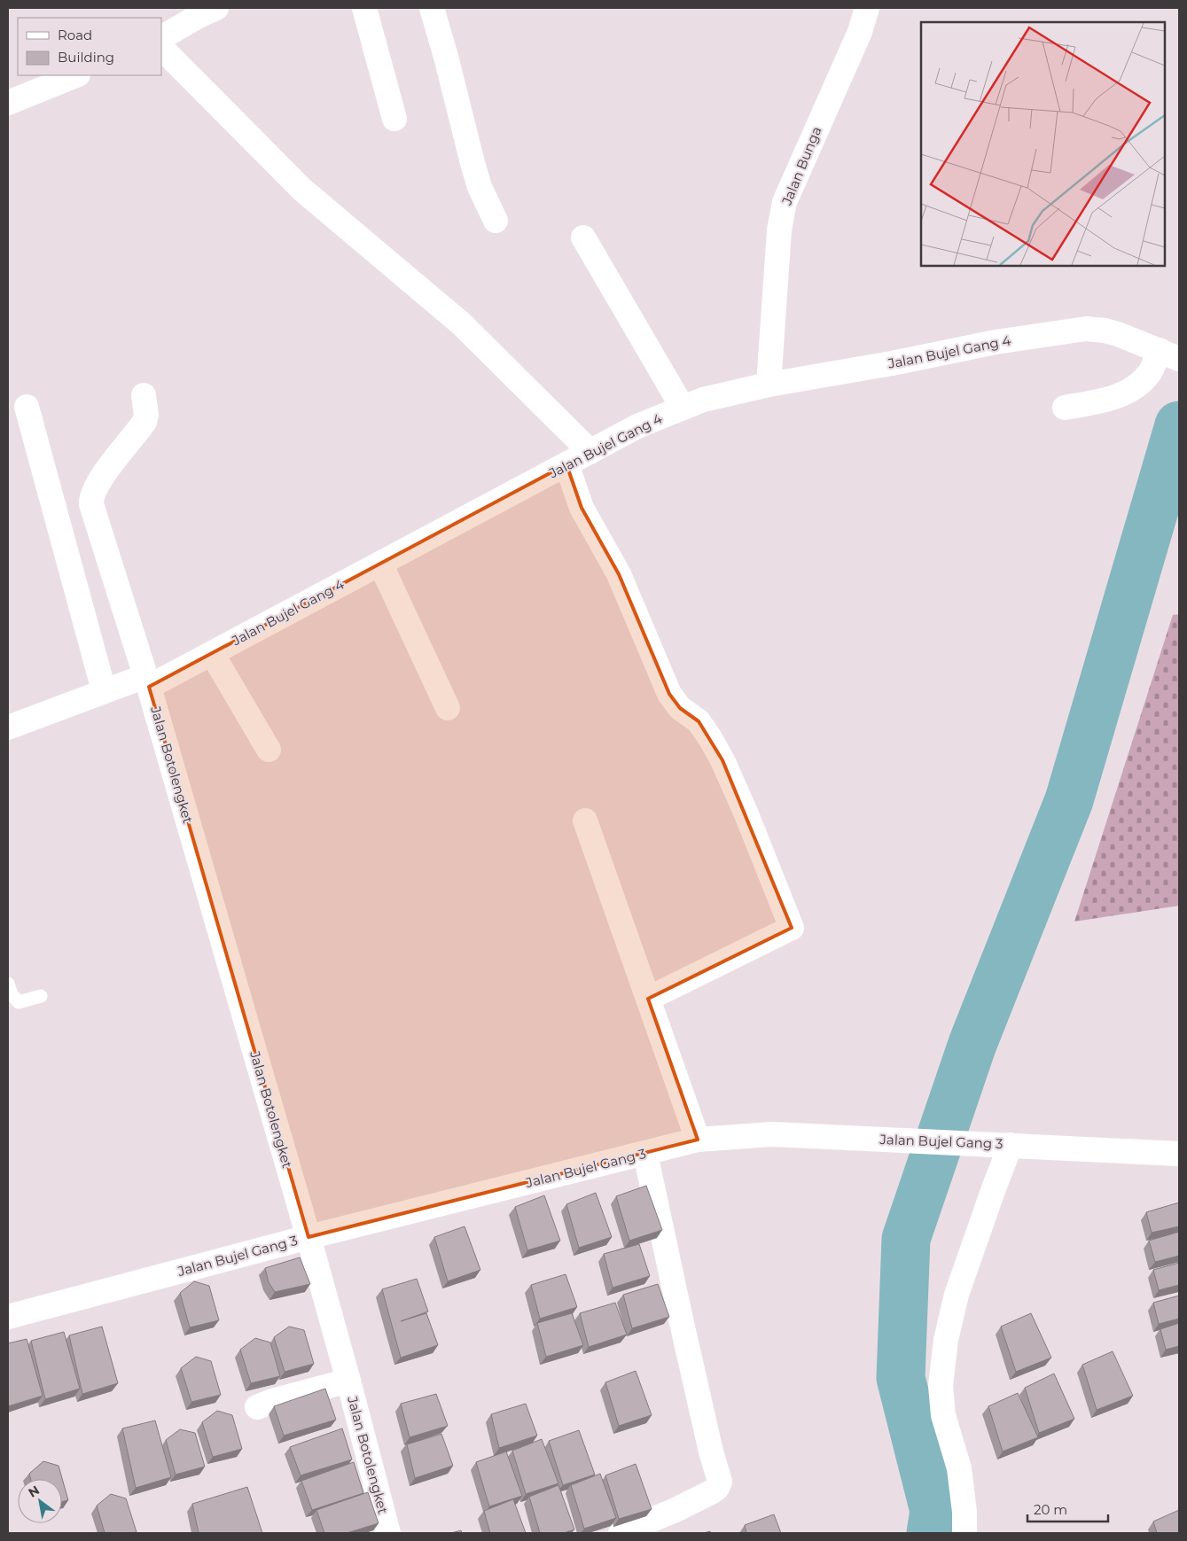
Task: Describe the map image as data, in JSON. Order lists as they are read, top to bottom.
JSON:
{
  "streets": {
    "street": [
      "Jalan Bunga",
      "Jalan Bujel Gang 4",
      "Jalan Botolengket",
      "Jalan Bujel Gang 3"
    ]
  },
  "crossings": [
    ["Jalan Bunga", "Jalan Bujel Gang 4"],
    ["Jalan Bujel Gang 4", "Jalan Botolengket"],
    ["Jalan Botolengket", "Jalan Bujel Gang 3"]
  ],
  "legend": ["Road", "Building"],
  "scale_bar": "20 m",
  "north": "top left"
}
